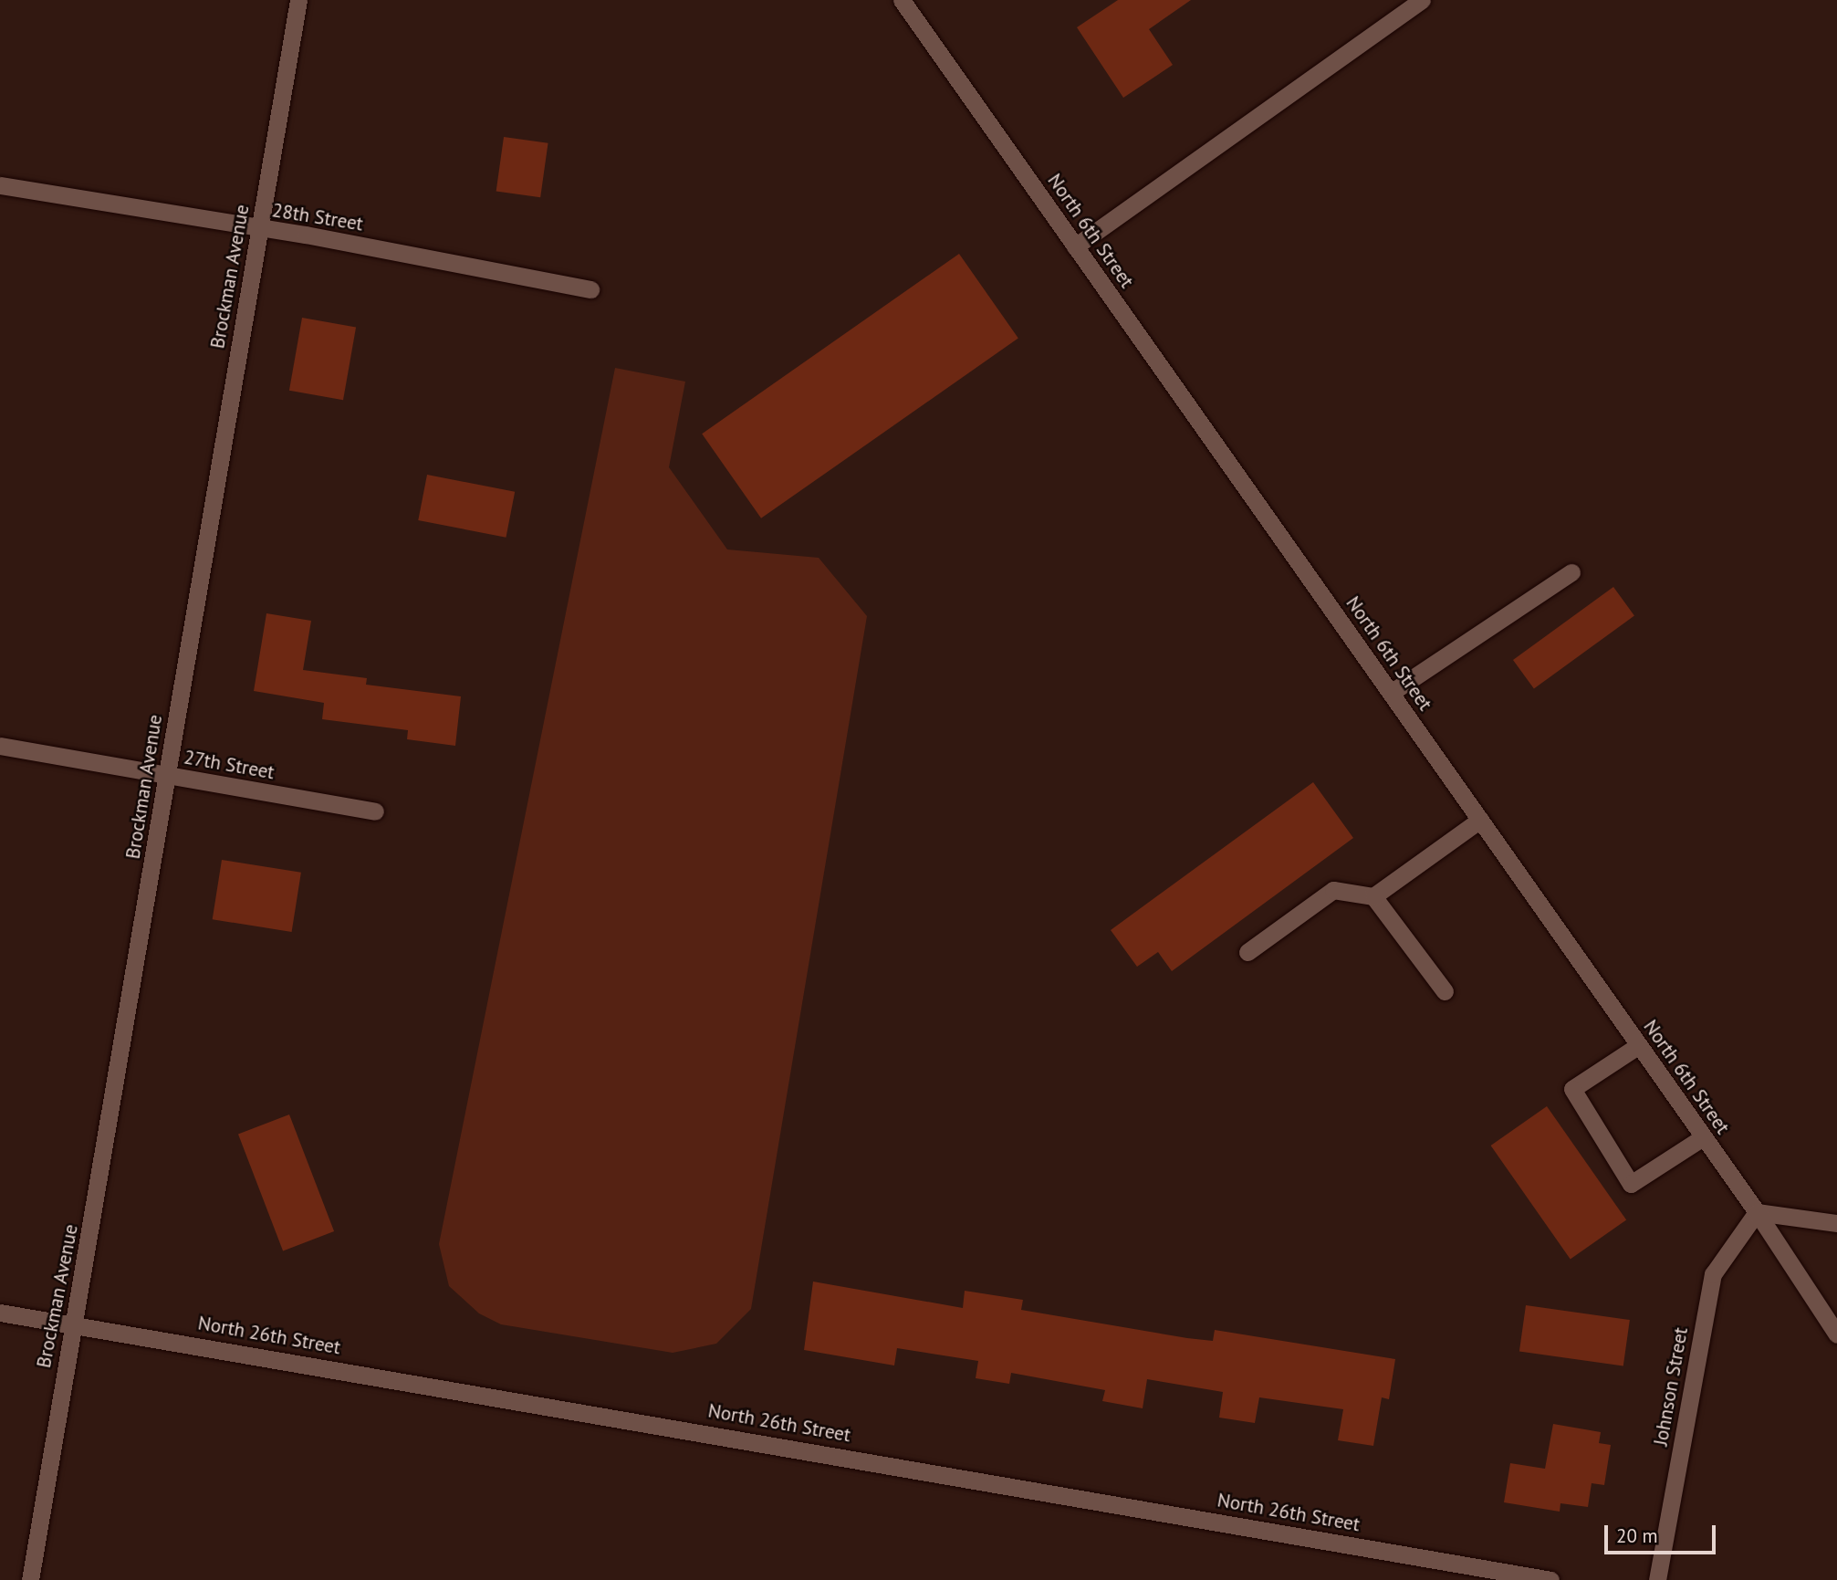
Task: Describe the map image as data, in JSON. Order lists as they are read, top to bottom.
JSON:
{
  "streets": {
    "street": [
      "28th Street",
      "North 6th Street",
      "Brockman Avenue",
      "27th Street",
      "North 26th Street",
      "Johnson Street"
    ]
  },
  "crossings": [
    ["28th Street", "Brockman Avenue"],
    ["North 6th Street", "Johnson Street"],
    ["Brockman Avenue", "27th Street"],
    ["Brockman Avenue", "North 26th Street"]
  ],
  "scale_bar": "20 m"
}
